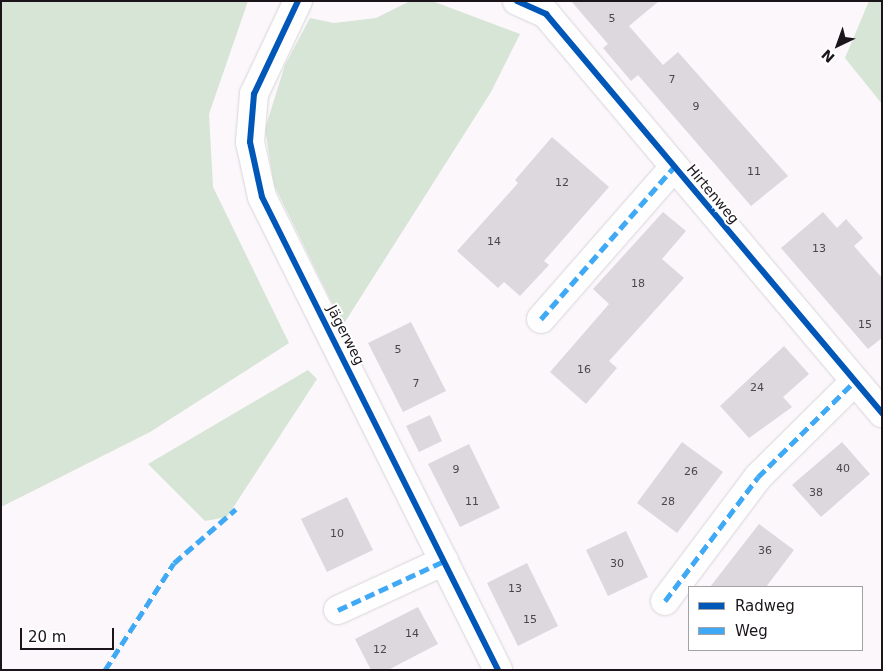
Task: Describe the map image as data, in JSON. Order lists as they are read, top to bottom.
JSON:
{
  "streets": {
    "street": ["Hirtenweg", "Jägerweg"]
  },
  "house_numbers": [
    "5",
    "7",
    "9",
    "11",
    "12",
    "14",
    "13",
    "18",
    "15",
    "5",
    "16",
    "7",
    "24",
    "40",
    "9",
    "26",
    "38",
    "11",
    "28",
    "10",
    "36",
    "30",
    "13",
    "15",
    "14",
    "12"
  ],
  "legend": ["Radweg", "Weg"],
  "scale_bar": "20 m",
  "north": "bottom left"
}
